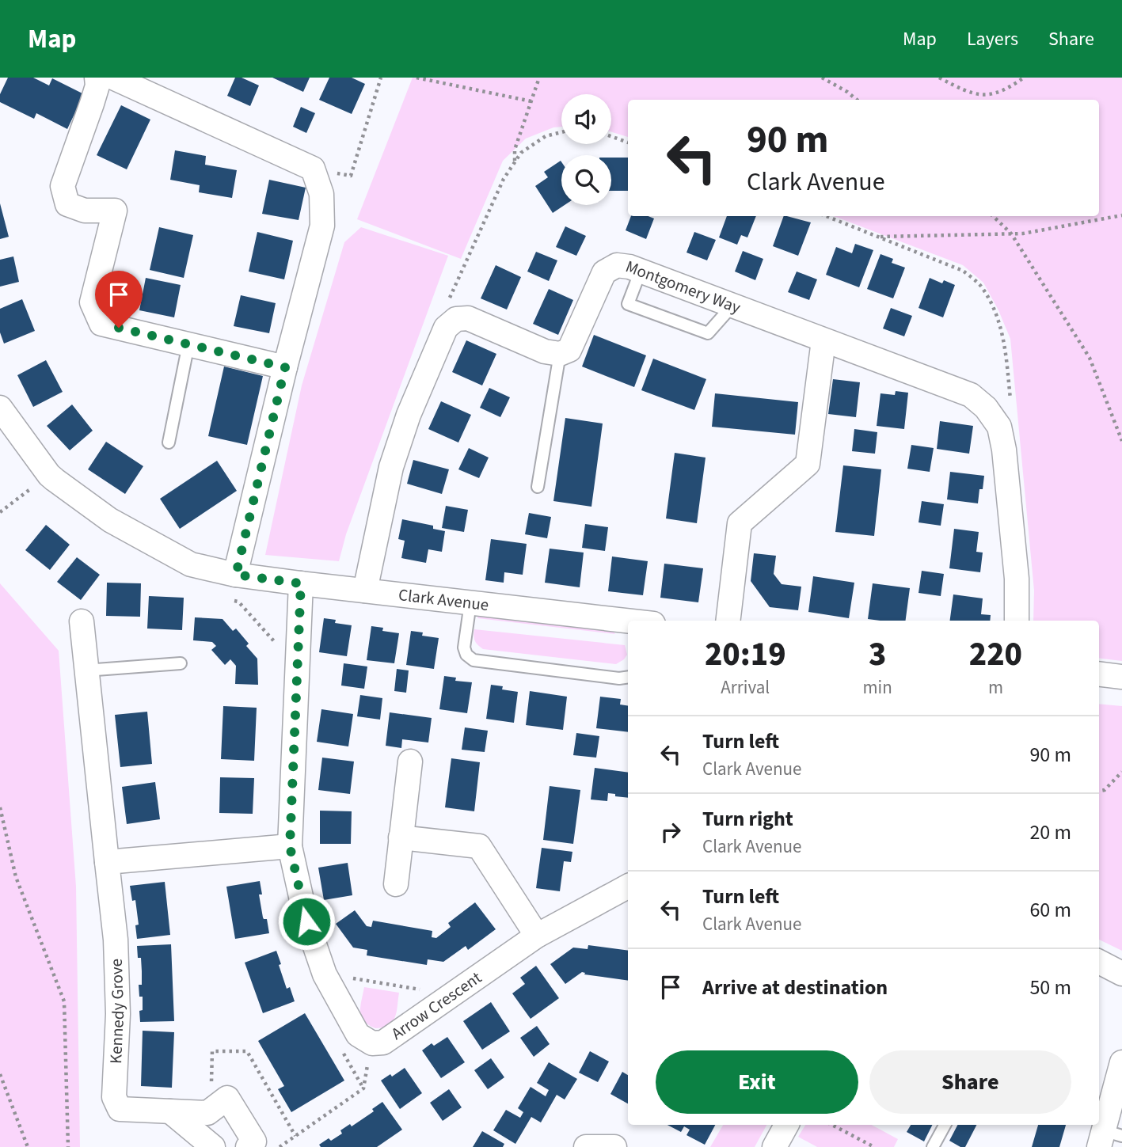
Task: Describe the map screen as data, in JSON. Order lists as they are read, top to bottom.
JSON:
{
  "streets": {
    "street": [
      "Montgomery Way",
      "Clark Avenue",
      "Arrow Crescent",
      "Kennedy Grove"
    ]
  },
  "crossings": [
    ["Clark Avenue", "Arrow Crescent"]
  ],
  "page": {
    "header": "Map",
    "nav": ["Map", "Layers", "Share"],
    "turn": ["90 m", "Clark Avenue"],
    "eta": [
      "20:19",
      "Arrival",
      "3",
      "min",
      "220",
      "m"
    ],
    "list": [
      {
        "name": "Turn left",
        "note": "Clark Avenue",
        "value": "90 m"
      },
      {
        "name": "Turn right",
        "note": "Clark Avenue",
        "value": "20 m"
      },
      {
        "name": "Turn left",
        "note": "Clark Avenue",
        "value": "60 m"
      },
      {
        "name": "Arrive at destination",
        "value": "50 m"
      }
    ],
    "buttons": ["Exit", "Share"]
  }
}
